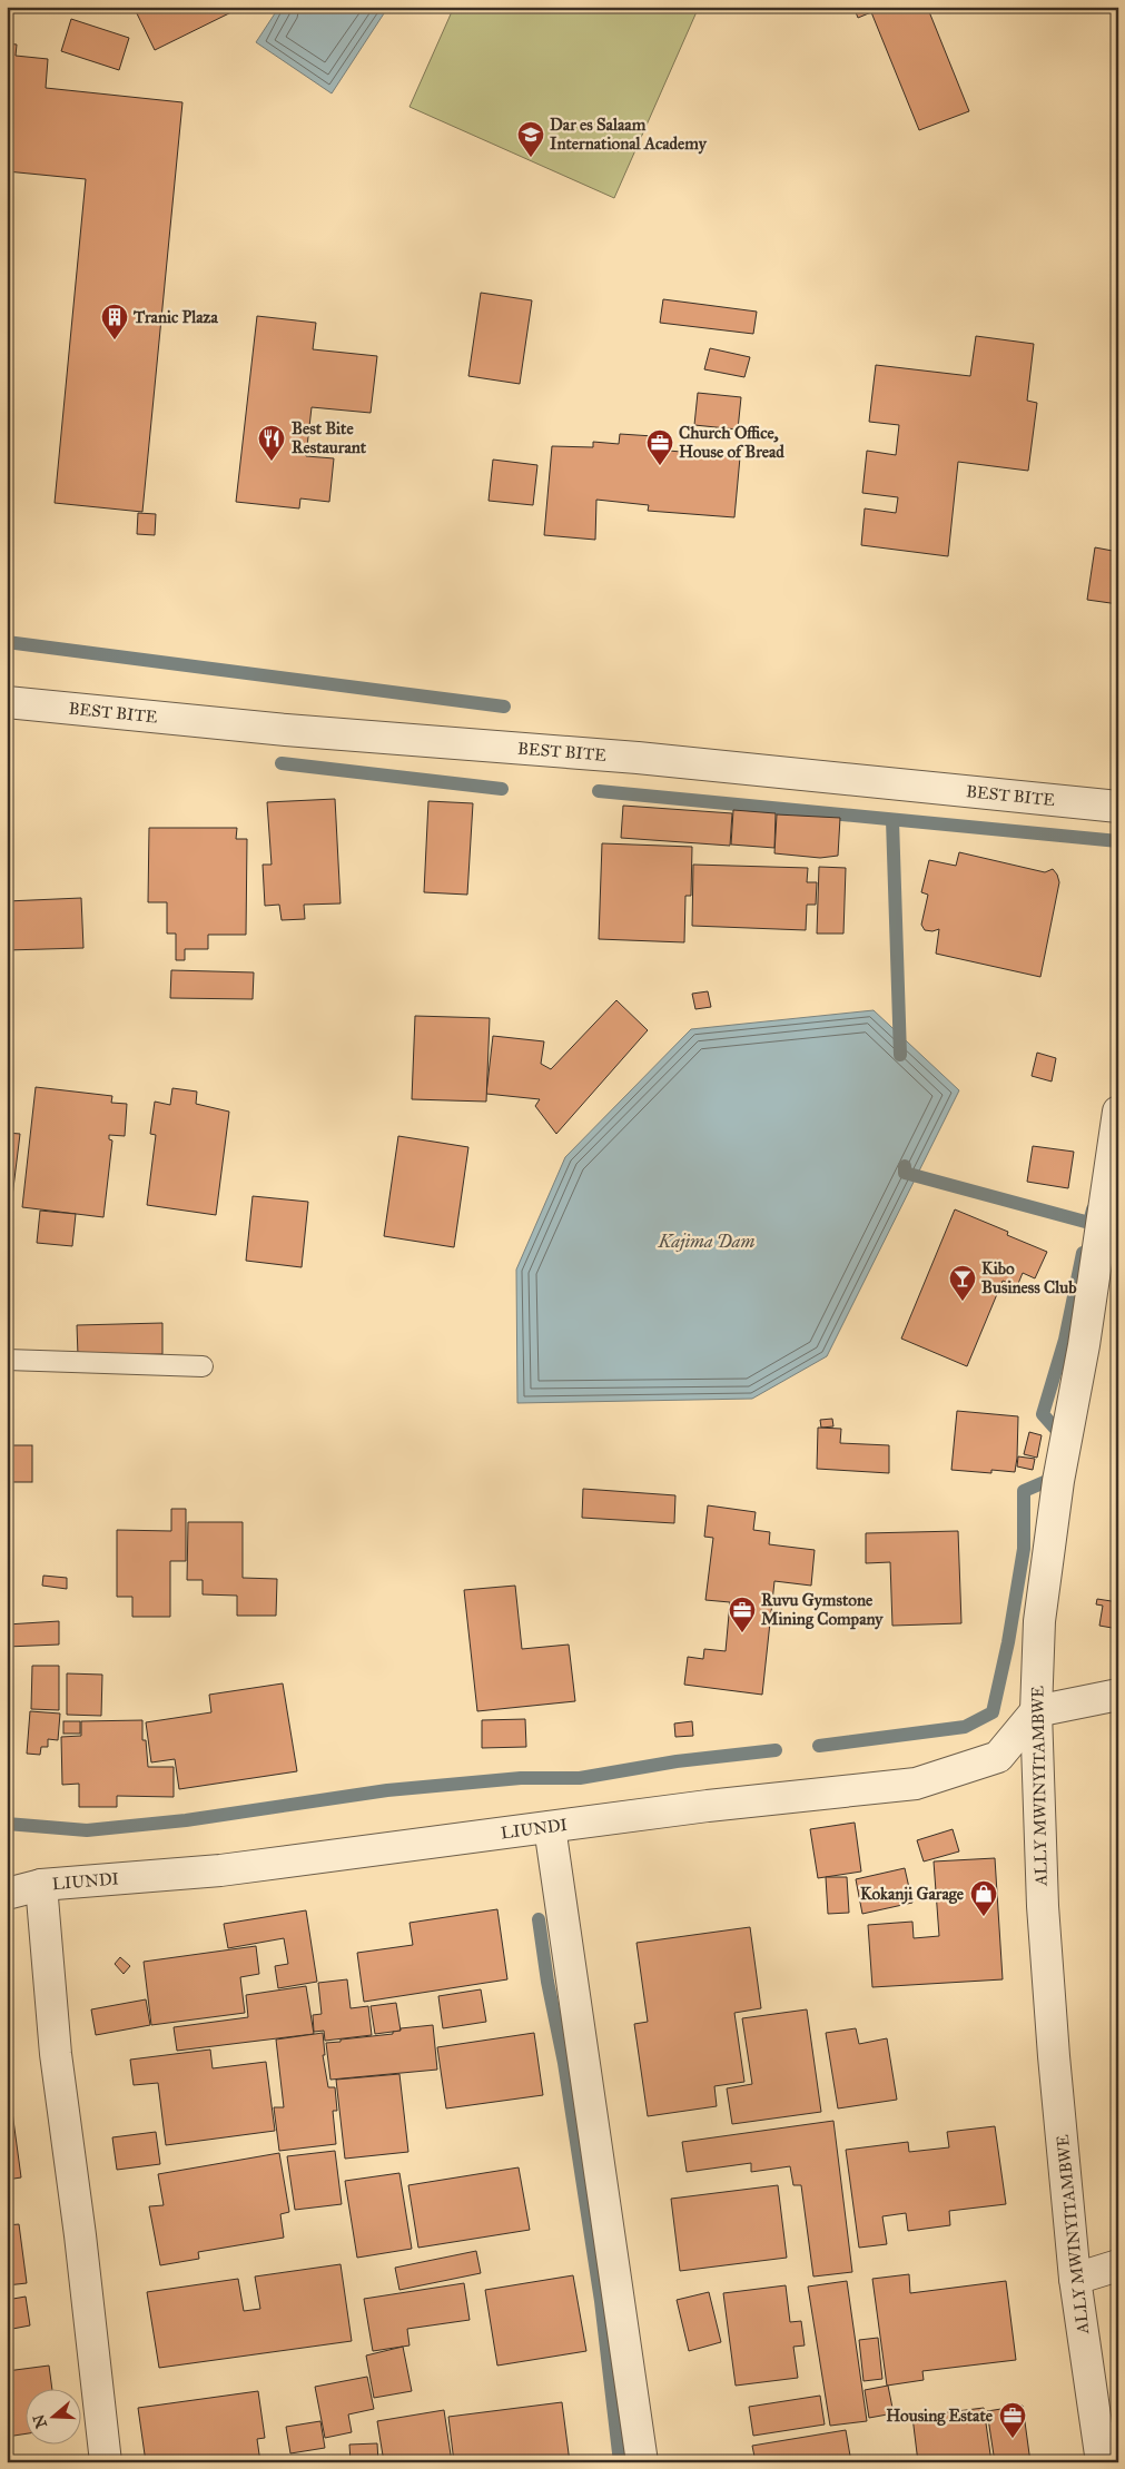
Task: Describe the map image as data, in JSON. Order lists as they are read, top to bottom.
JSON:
{
  "streets": {
    "street": ["BEST BITE", "ALLY MWINYITAMBWE", "LIUNDI"]
  },
  "crossings": [
    ["ALLY MWINYITAMBWE", "LIUNDI"]
  ],
  "water": ["Kajima Dam"],
  "places": {
    "school or university": ["Dar es Salaam International Academy"],
    "building": ["Tranic Plaza"],
    "restaurant": ["Best Bite Restaurant"],
    "office": ["Church Office, House of Bread", "Ruvu Gymstone Mining Company", "Housing Estate"],
    "bar": ["Kibo Business Club"],
    "shop": ["Kokanji Garage"]
  },
  "north": "left"
}
